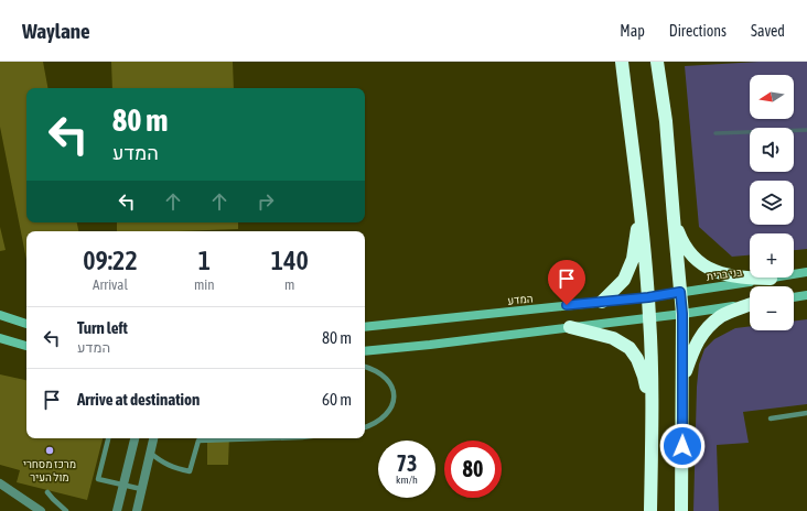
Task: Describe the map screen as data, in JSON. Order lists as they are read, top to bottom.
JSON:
{
  "streets": {
    "street": ["בני ברית", "המדע"]
  },
  "crossings": [
    ["בני ברית", "המדע"]
  ],
  "places": ["מרכז מסחרי מול העיר"],
  "north": "left",
  "page": {
    "header": "Waylane",
    "nav": ["Map", "Directions", "Saved"],
    "map_buttons": ["+", "−"],
    "turn": ["80 m", "המדע"],
    "eta": [
      "09:22",
      "Arrival",
      "1",
      "min",
      "140",
      "m"
    ],
    "list": [
      {
        "name": "Turn left",
        "note": "המדע",
        "value": "80 m"
      },
      {
        "name": "Arrive at destination",
        "value": "60 m"
      }
    ],
    "speed": "73 km/h",
    "limit": "80"
  }
}
